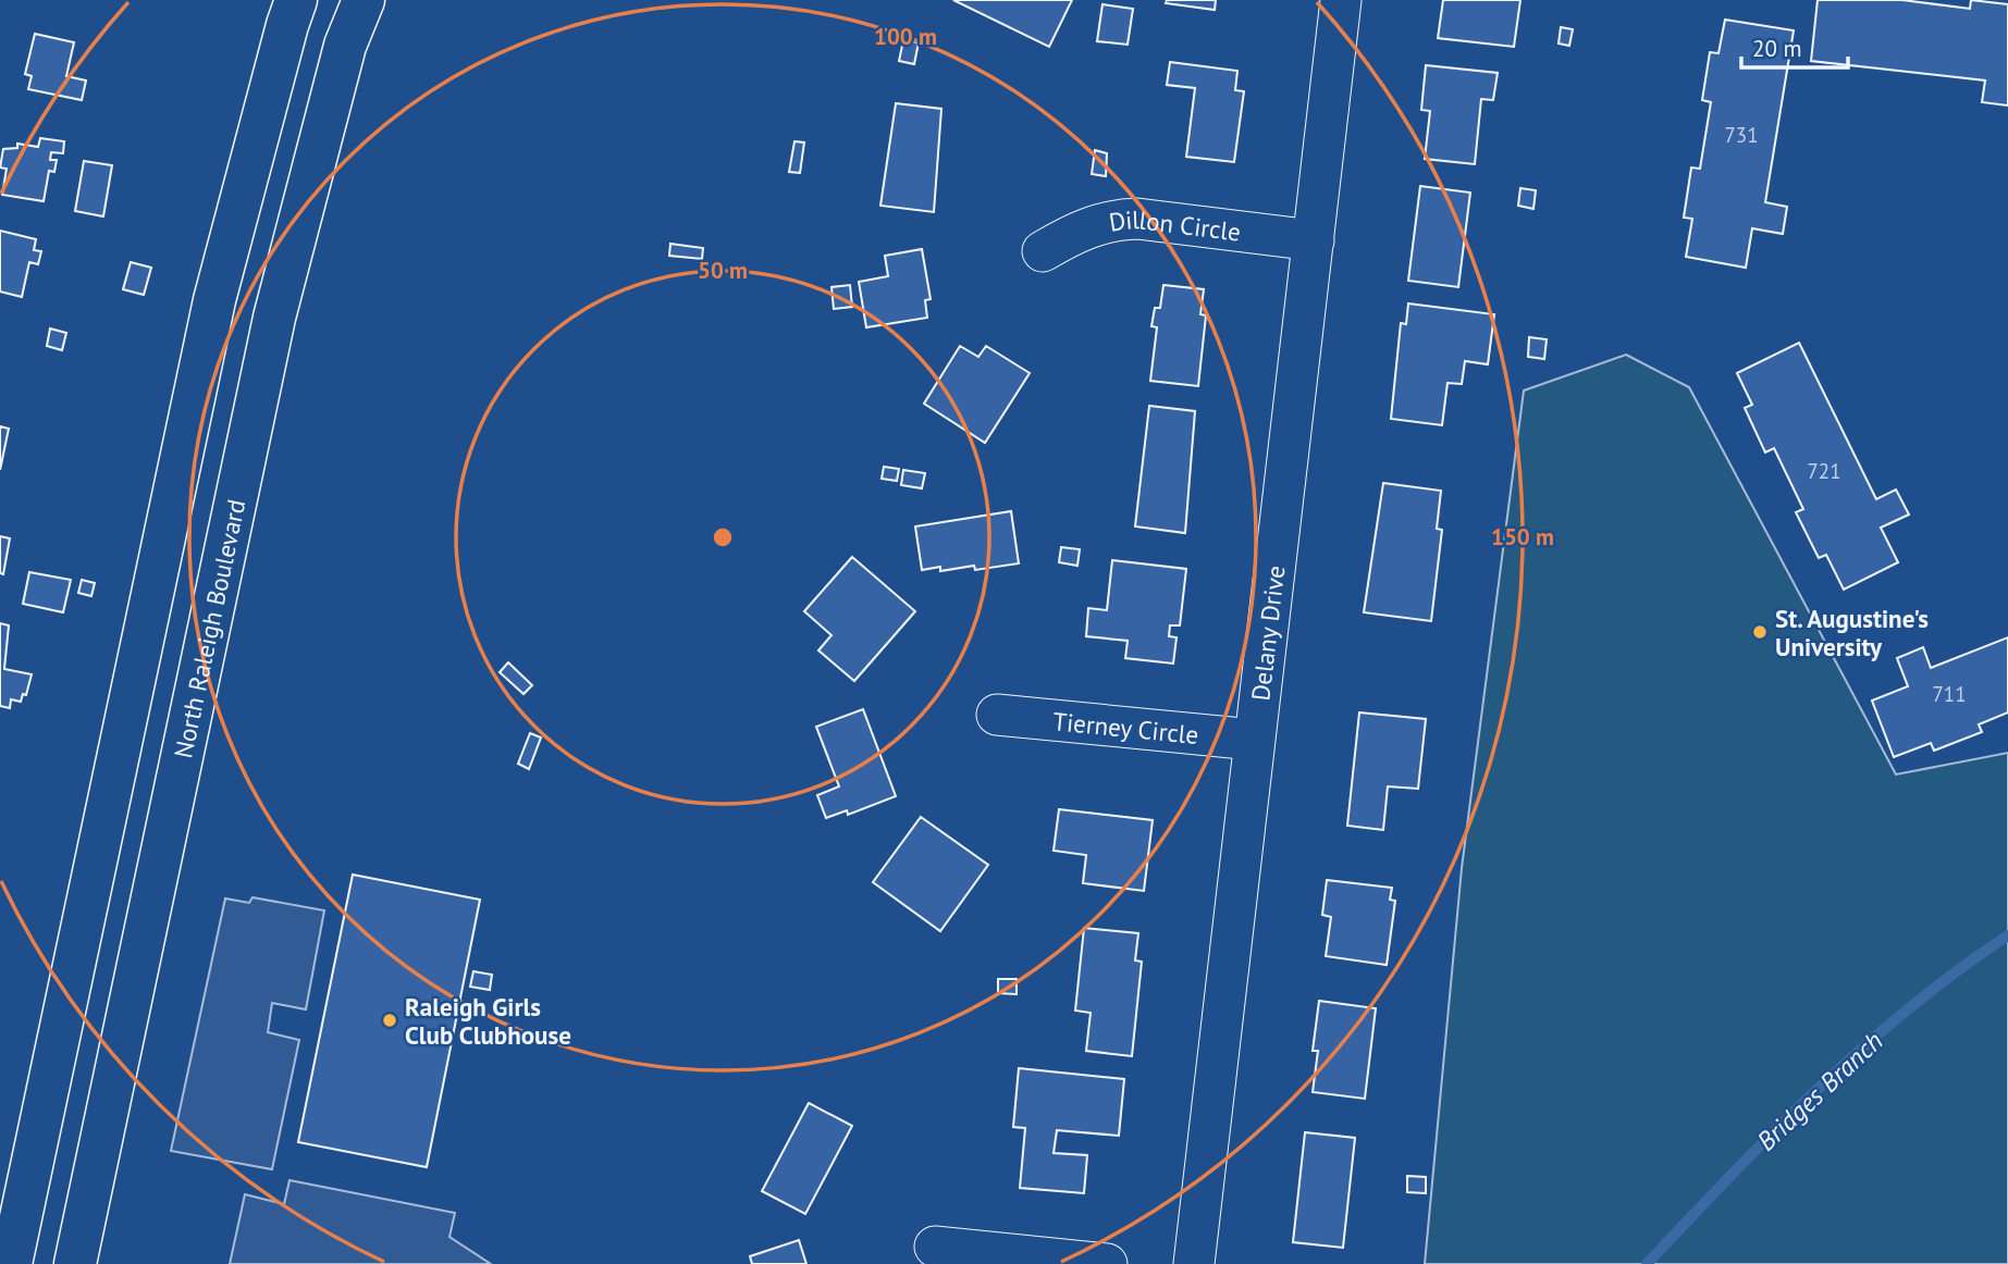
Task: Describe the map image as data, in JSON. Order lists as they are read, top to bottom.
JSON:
{
  "streets": {
    "main road": ["North Raleigh Boulevard"],
    "street": ["Dillon Circle", "Delany Drive", "Tierney Circle"]
  },
  "crossings": [
    ["Dillon Circle", "Delany Drive"],
    ["Delany Drive", "Tierney Circle"]
  ],
  "water": ["Bridges Branch"],
  "places": ["St. Augustine's University", "Raleigh Girls Club Clubhouse"],
  "house_numbers": ["731", "721", "711"],
  "scale_bar": "20 m",
  "rings": ["100 m", "50 m", "150 m"]
}
